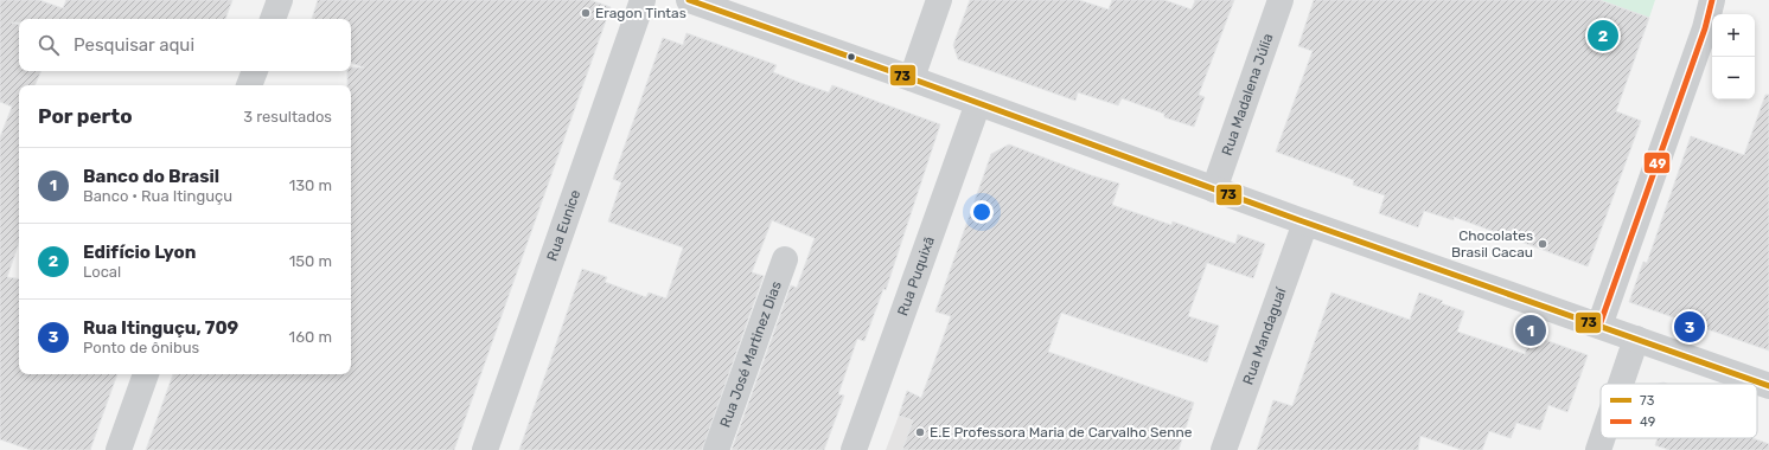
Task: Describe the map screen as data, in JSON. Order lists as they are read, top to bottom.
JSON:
{
  "streets": {
    "street": [
      "Rua Madalena Júlia",
      "Rua Eunice",
      "Rua Puquixã",
      "Rua Mandaguaí",
      "Rua José Martinez Dias"
    ]
  },
  "places": ["Eragon Tintas", "Chocolates Brasil Cacau", "E.E Professora Maria de Carvalho Senne"],
  "lines": ["transit line 73", "transit line 49"],
  "legend": ["73", "49"],
  "page": {
    "map_buttons": ["+", "−"],
    "pins": ["2", "3", "1"],
    "search": "Pesquisar aqui",
    "heading": ["Por perto", "3 resultados"],
    "list": [
      {
        "mark": "1",
        "name": "Banco do Brasil",
        "note": "Banco · Rua Itinguçu",
        "value": "130 m"
      },
      {
        "mark": "2",
        "name": "Edifício Lyon",
        "note": "Local",
        "value": "150 m"
      },
      {
        "mark": "3",
        "name": "Rua Itinguçu, 709",
        "note": "Ponto de ônibus",
        "value": "160 m"
      }
    ]
  }
}
